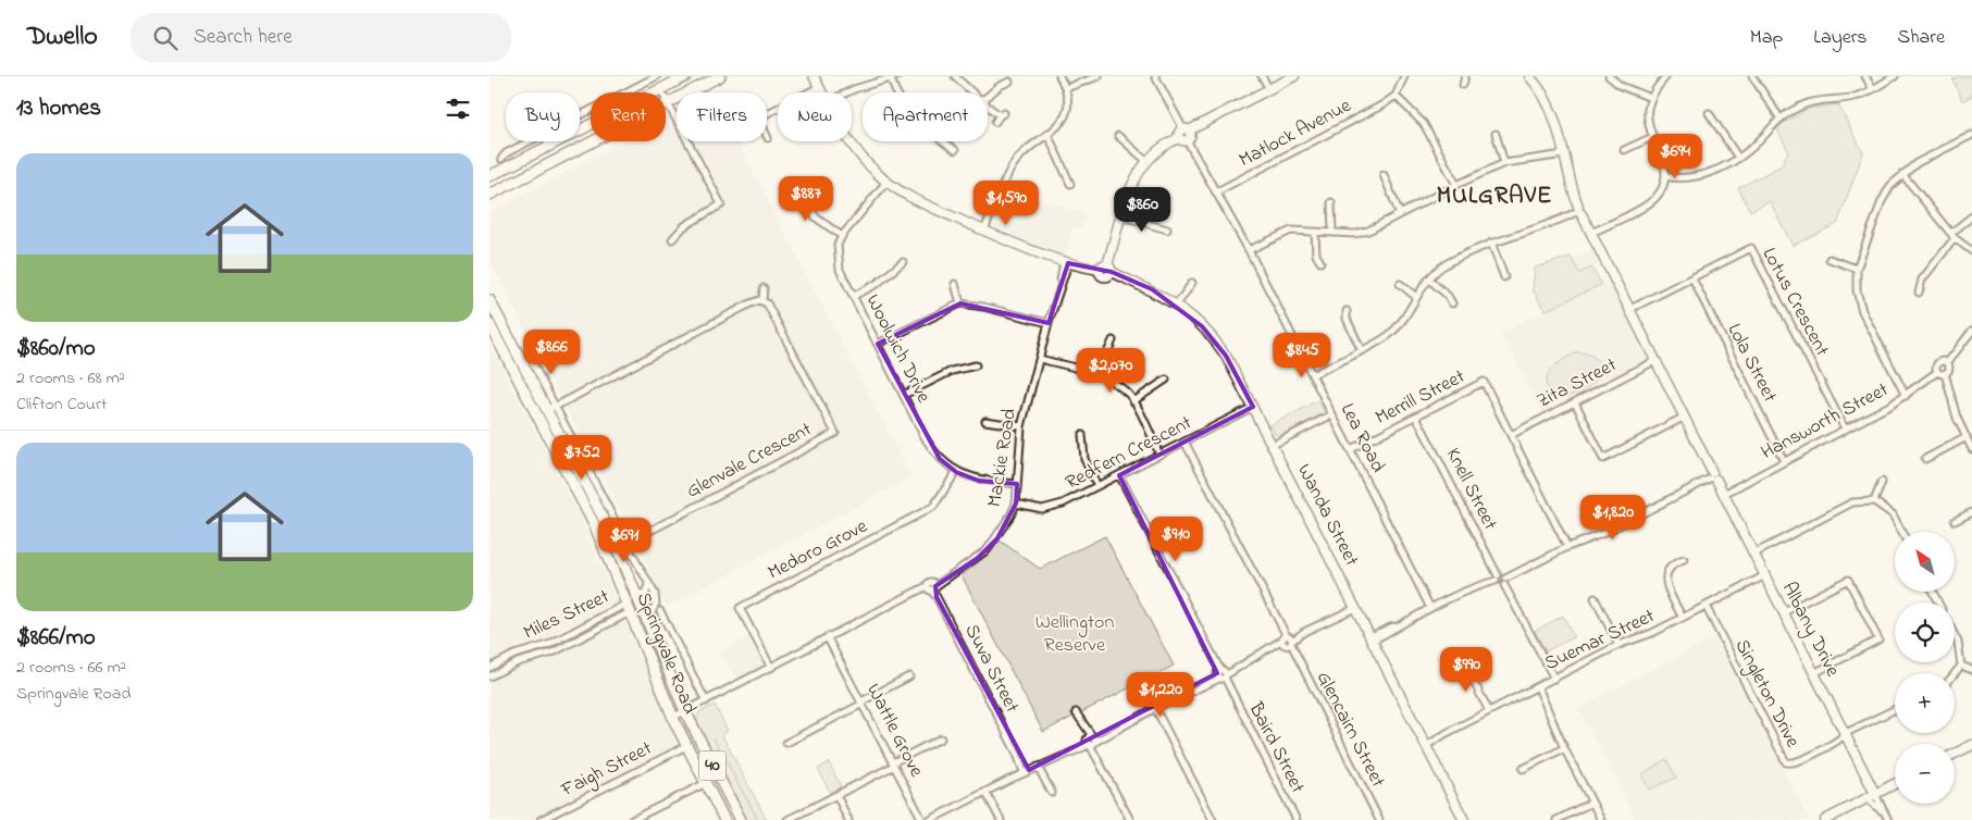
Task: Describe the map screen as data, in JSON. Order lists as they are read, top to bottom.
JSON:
{
  "streets": {
    "highway": ["Springvale Road", "40"],
    "street": [
      "Matlock Avenue",
      "Lotus Crescent",
      "Woolwich Drive",
      "Lola Street",
      "Zita Street",
      "Merrill Street",
      "Hansworth Street",
      "Lea Road",
      "Redfern Crescent",
      "Mackie Road",
      "Glenvale Crescent",
      "Knell Street",
      "Wanda Street",
      "Medoro Grove",
      "Miles Street",
      "Albany Drive",
      "Suemar Street",
      "Suva Street",
      "Singleton Drive",
      "Glencairn Street",
      "Wattle Grove",
      "Baird Street",
      "Faigh Street"
    ]
  },
  "crossings": [
    ["Matlock Avenue", "Lea Road"],
    ["Lotus Crescent", "Lola Street"],
    ["Lotus Crescent", "Hansworth Street"],
    ["Lotus Crescent", "Albany Drive"],
    ["Woolwich Drive", "Mackie Road"],
    ["Woolwich Drive", "Medoro Grove"],
    ["Lola Street", "Hansworth Street"],
    ["Zita Street", "Merrill Street"],
    ["Zita Street", "Albany Drive"],
    ["Merrill Street", "Lea Road"],
    ["Merrill Street", "Knell Street"],
    ["Hansworth Street", "Albany Drive"],
    ["Redfern Crescent", "Mackie Road"],
    ["Redfern Crescent", "Wanda Street"],
    ["Redfern Crescent", "Glencairn Street"],
    ["Redfern Crescent", "Baird Street"],
    ["Mackie Road", "Wanda Street"],
    ["Mackie Road", "Medoro Grove"],
    ["Mackie Road", "Springvale Road"],
    ["Mackie Road", "Suva Street"],
    ["Mackie Road", "Wattle Grove"],
    ["Glenvale Crescent", "Springvale Road"],
    ["Wanda Street", "Suemar Street"],
    ["Miles Street", "Springvale Road"],
    ["Albany Drive", "Suemar Street"],
    ["Albany Drive", "Singleton Drive"],
    ["Suemar Street", "Singleton Drive"],
    ["Springvale Road", "Faigh Street"]
  ],
  "districts": ["MULGRAVE"],
  "parks": ["Wellington Reserve"],
  "north": "top left",
  "page": {
    "header": "Dwello",
    "search": "Search here",
    "nav": ["Map", "Layers", "Share"],
    "heading": "13 homes",
    "chip": [
      "Buy",
      "Rent",
      "Filters",
      "New",
      "Apartment"
    ],
    "price": [
      "$694",
      "$887",
      "$1,590",
      "$860",
      "$866",
      "$845",
      "$2,070",
      "$752",
      "$1,820",
      "$910",
      "$691",
      "$990",
      "$1,220"
    ],
    "list": [
      {
        "name": "$860/mo",
        "note": "2 rooms · 68 m² · Clifton Court"
      },
      {
        "name": "$866/mo",
        "note": "2 rooms · 66 m² · Springvale Road"
      }
    ],
    "map_buttons": ["+", "−"]
  }
}
